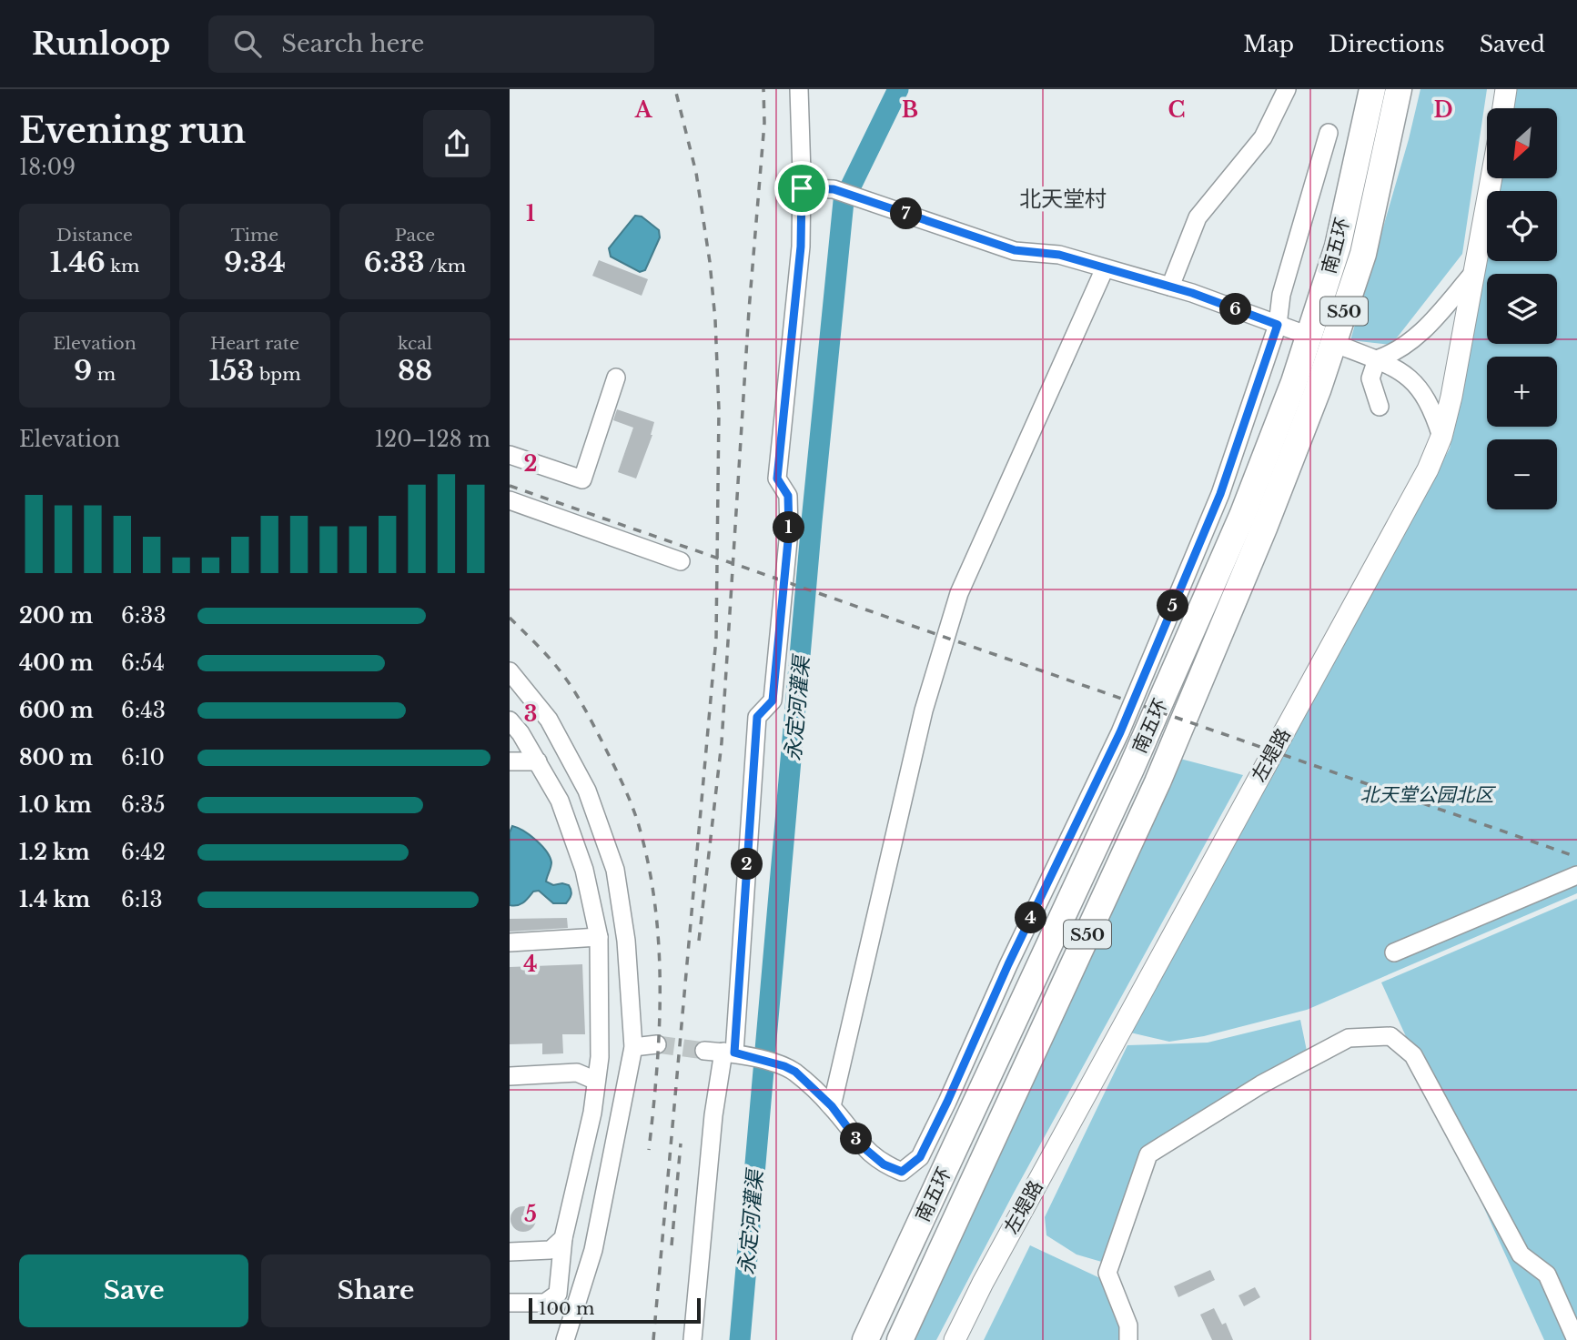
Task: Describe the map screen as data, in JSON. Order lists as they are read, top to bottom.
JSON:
{
  "streets": {
    "highway": ["南五环", "S50"],
    "main road": ["左堤路"]
  },
  "districts": ["北天堂村"],
  "water": ["永定河灌渠"],
  "parks": ["北天堂公园北区"],
  "scale_bar": "100 m",
  "north": "bottom left",
  "page": {
    "header": "Runloop",
    "search": "Search here",
    "nav": ["Map", "Directions", "Saved"],
    "heading": ["Evening run", "18:09"],
    "map_buttons": ["+", "−"],
    "stats": [
      ["Distance", "1.46 km"],
      ["Time", "9:34"],
      ["Pace", "6:33 /km"],
      ["Elevation", "9 m"],
      ["Heart rate", "153 bpm"],
      ["kcal", "88"]
    ],
    "pins": [
      "7",
      "6",
      "1",
      "5",
      "2",
      "4",
      "3"
    ],
    "chart": ["Elevation", "120–128 m"],
    "list": [
      {
        "name": "200 m",
        "note": "6:33"
      },
      {
        "name": "400 m",
        "note": "6:54"
      },
      {
        "name": "600 m",
        "note": "6:43"
      },
      {
        "name": "800 m",
        "note": "6:10"
      },
      {
        "name": "1.0 km",
        "note": "6:35"
      },
      {
        "name": "1.2 km",
        "note": "6:42"
      },
      {
        "name": "1.4 km",
        "note": "6:13"
      }
    ],
    "buttons": ["Save", "Share"],
    "scale": "100 m"
  },
  "grid": {
    "columns": [
      "A",
      "B",
      "C",
      "D"
    ],
    "rows": [
      "1",
      "2",
      "3",
      "4",
      "5"
    ]
  }
}
